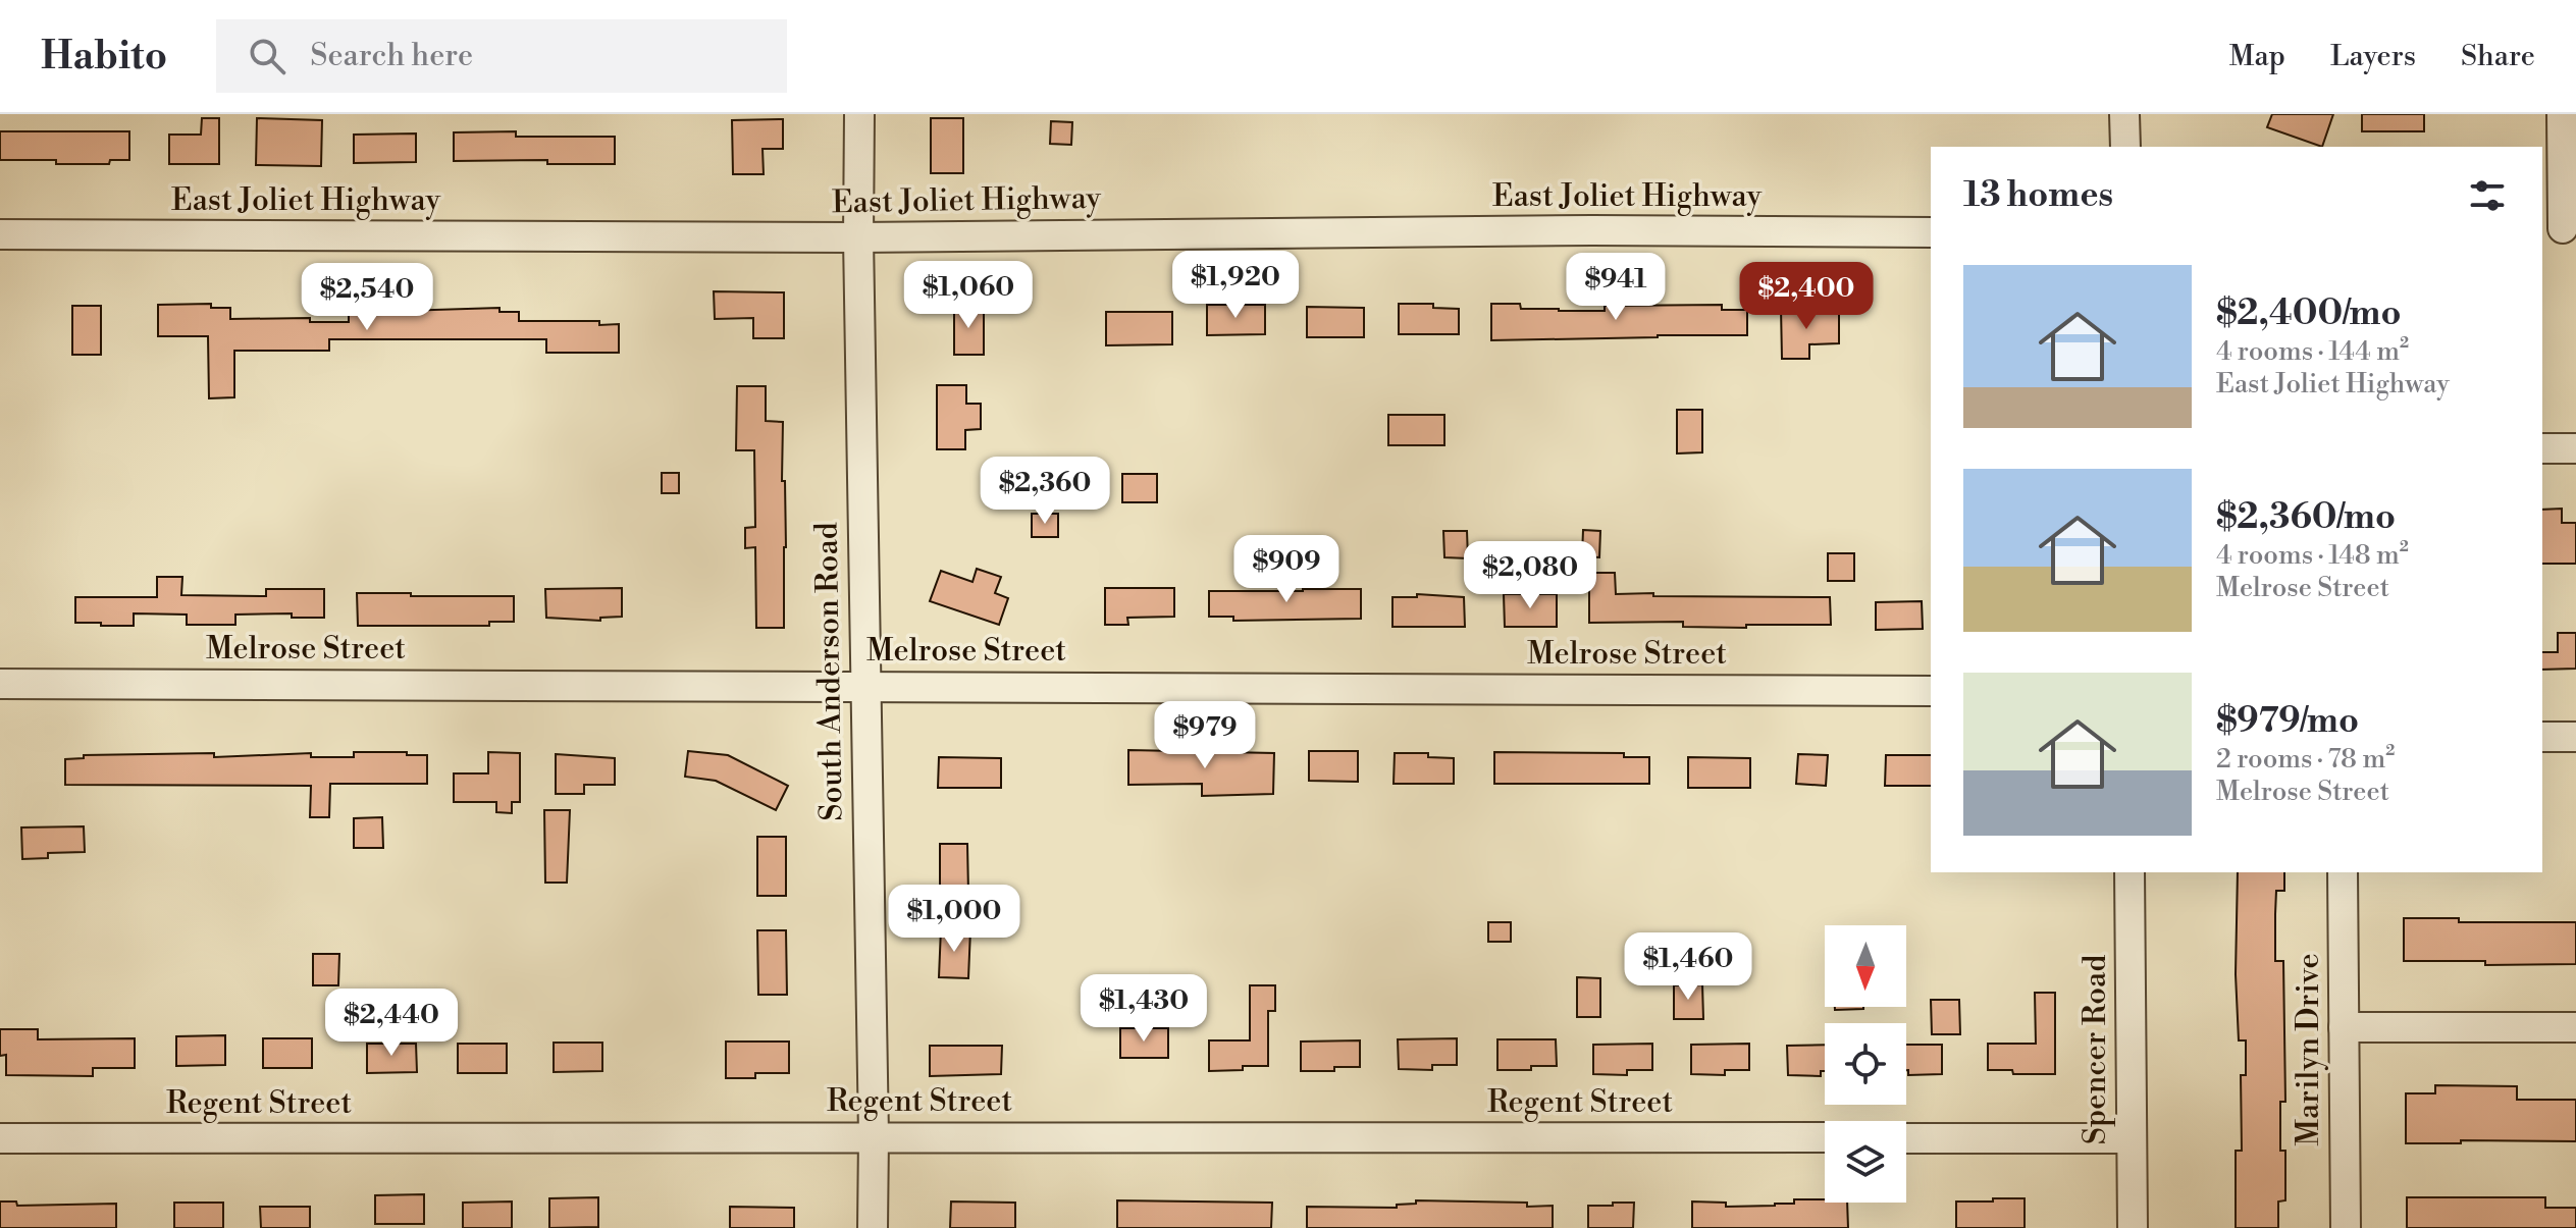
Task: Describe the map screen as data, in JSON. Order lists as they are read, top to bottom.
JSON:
{
  "streets": {
    "street": [
      "East Joliet Highway",
      "Melrose Street",
      "South Anderson Road",
      "Spencer Road",
      "Marilyn Drive",
      "Regent Street"
    ]
  },
  "crossings": [
    ["East Joliet Highway", "South Anderson Road"],
    ["Melrose Street", "South Anderson Road"],
    ["South Anderson Road", "Regent Street"]
  ],
  "north": "bottom",
  "page": {
    "header": "Habito",
    "search": "Search here",
    "nav": ["Map", "Layers", "Share"],
    "heading": "13 homes",
    "list": [
      {
        "name": "$2,400/mo",
        "note": "4 rooms · 144 m² · East Joliet Highway"
      },
      {
        "name": "$2,360/mo",
        "note": "4 rooms · 148 m² · Melrose Street"
      },
      {
        "name": "$979/mo",
        "note": "2 rooms · 78 m² · Melrose Street"
      }
    ],
    "price": [
      "$1,920",
      "$941",
      "$1,060",
      "$2,400",
      "$2,540",
      "$2,360",
      "$909",
      "$2,080",
      "$979",
      "$1,000",
      "$1,460",
      "$1,430",
      "$2,440"
    ]
  }
}
